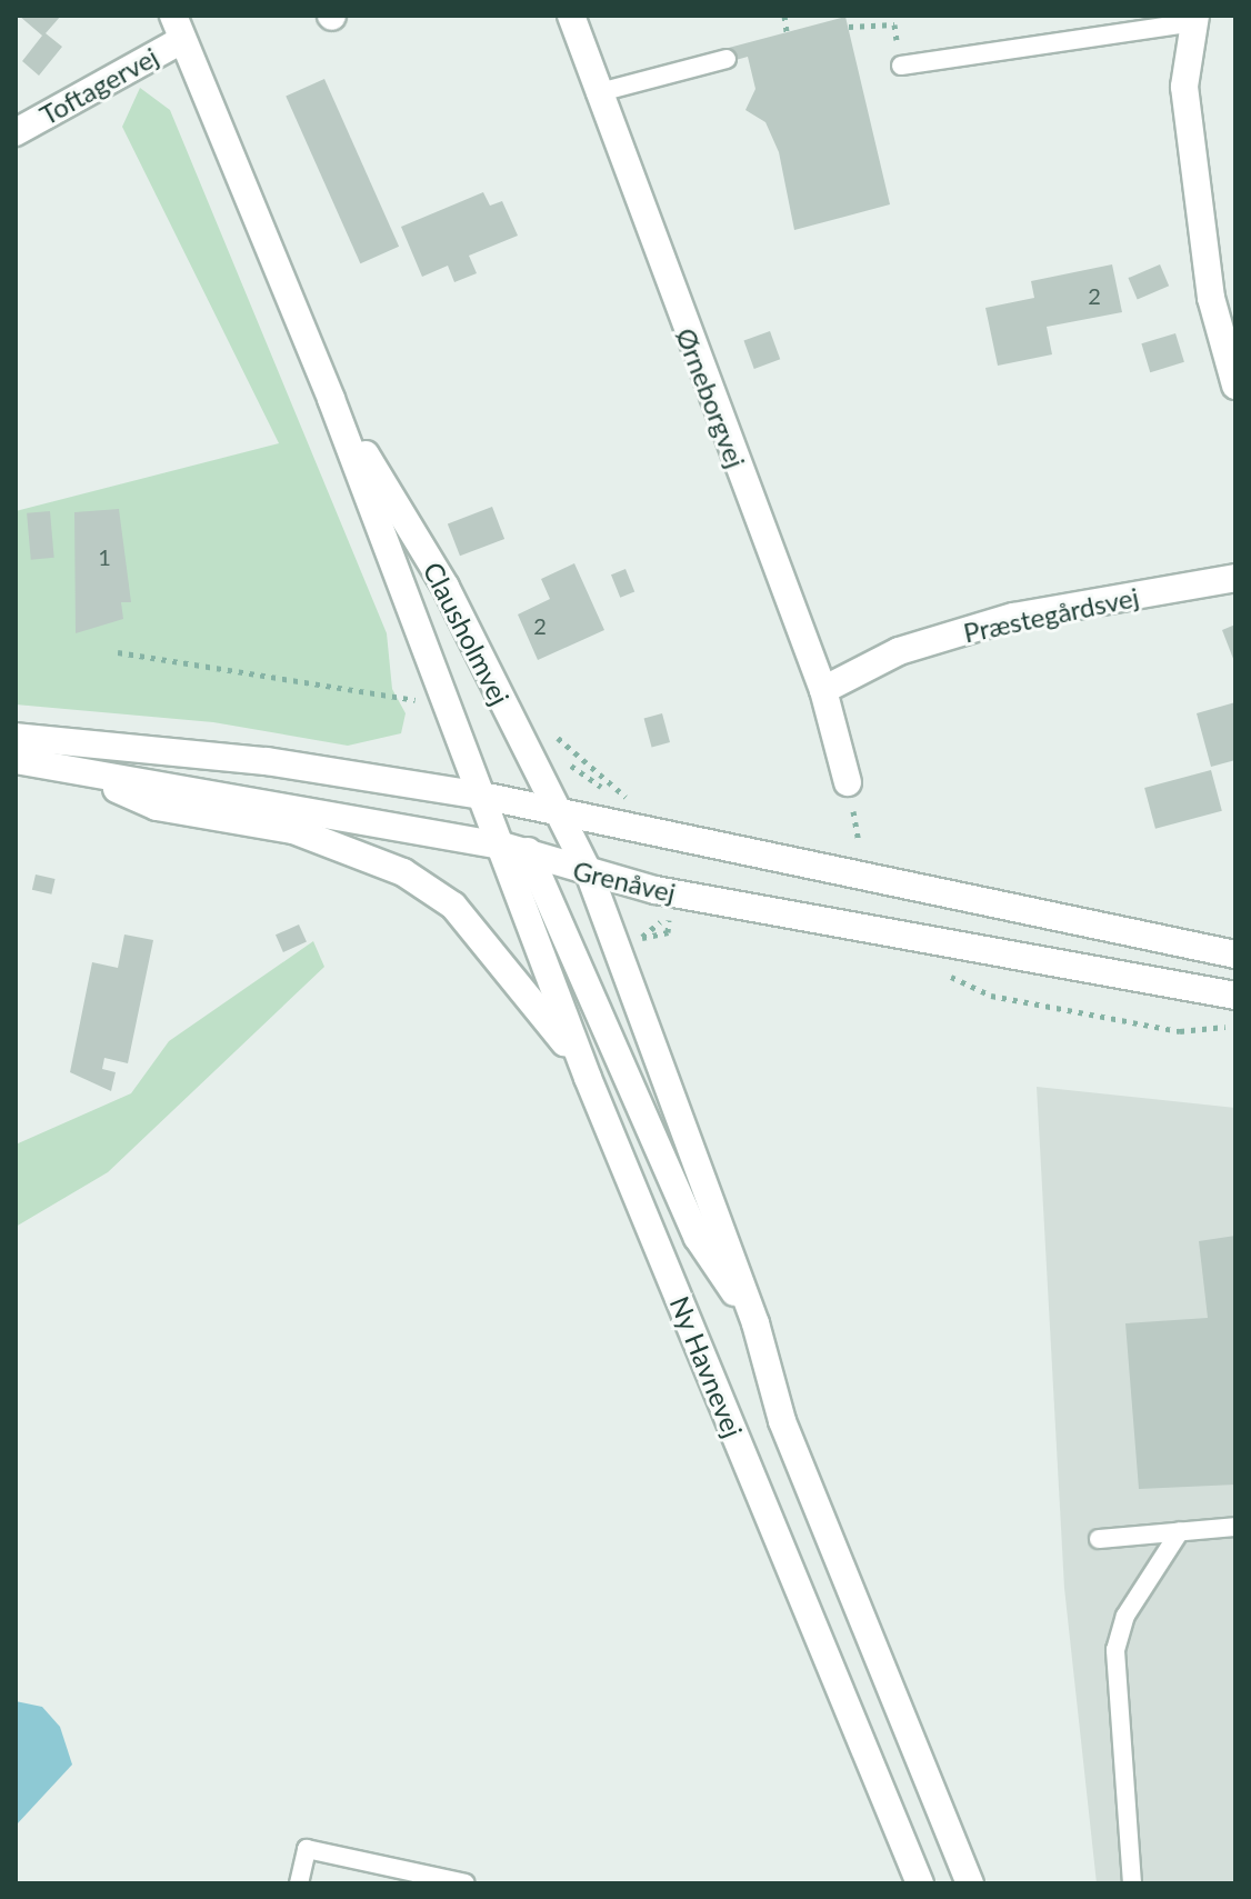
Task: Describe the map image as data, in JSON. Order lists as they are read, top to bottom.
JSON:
{
  "streets": {
    "street": [
      "Toftagervej",
      "Ørneborgvej",
      "Præstegårdsvej",
      "Clausholmvej",
      "Grenåvej",
      "Ny Havnevej"
    ]
  },
  "crossings": [
    ["Toftagervej", "Clausholmvej"],
    ["Ørneborgvej", "Præstegårdsvej"],
    ["Clausholmvej", "Grenåvej"],
    ["Clausholmvej", "Ny Havnevej"],
    ["Grenåvej", "Ny Havnevej"]
  ],
  "house_numbers": ["2", "1", "2"]
}
